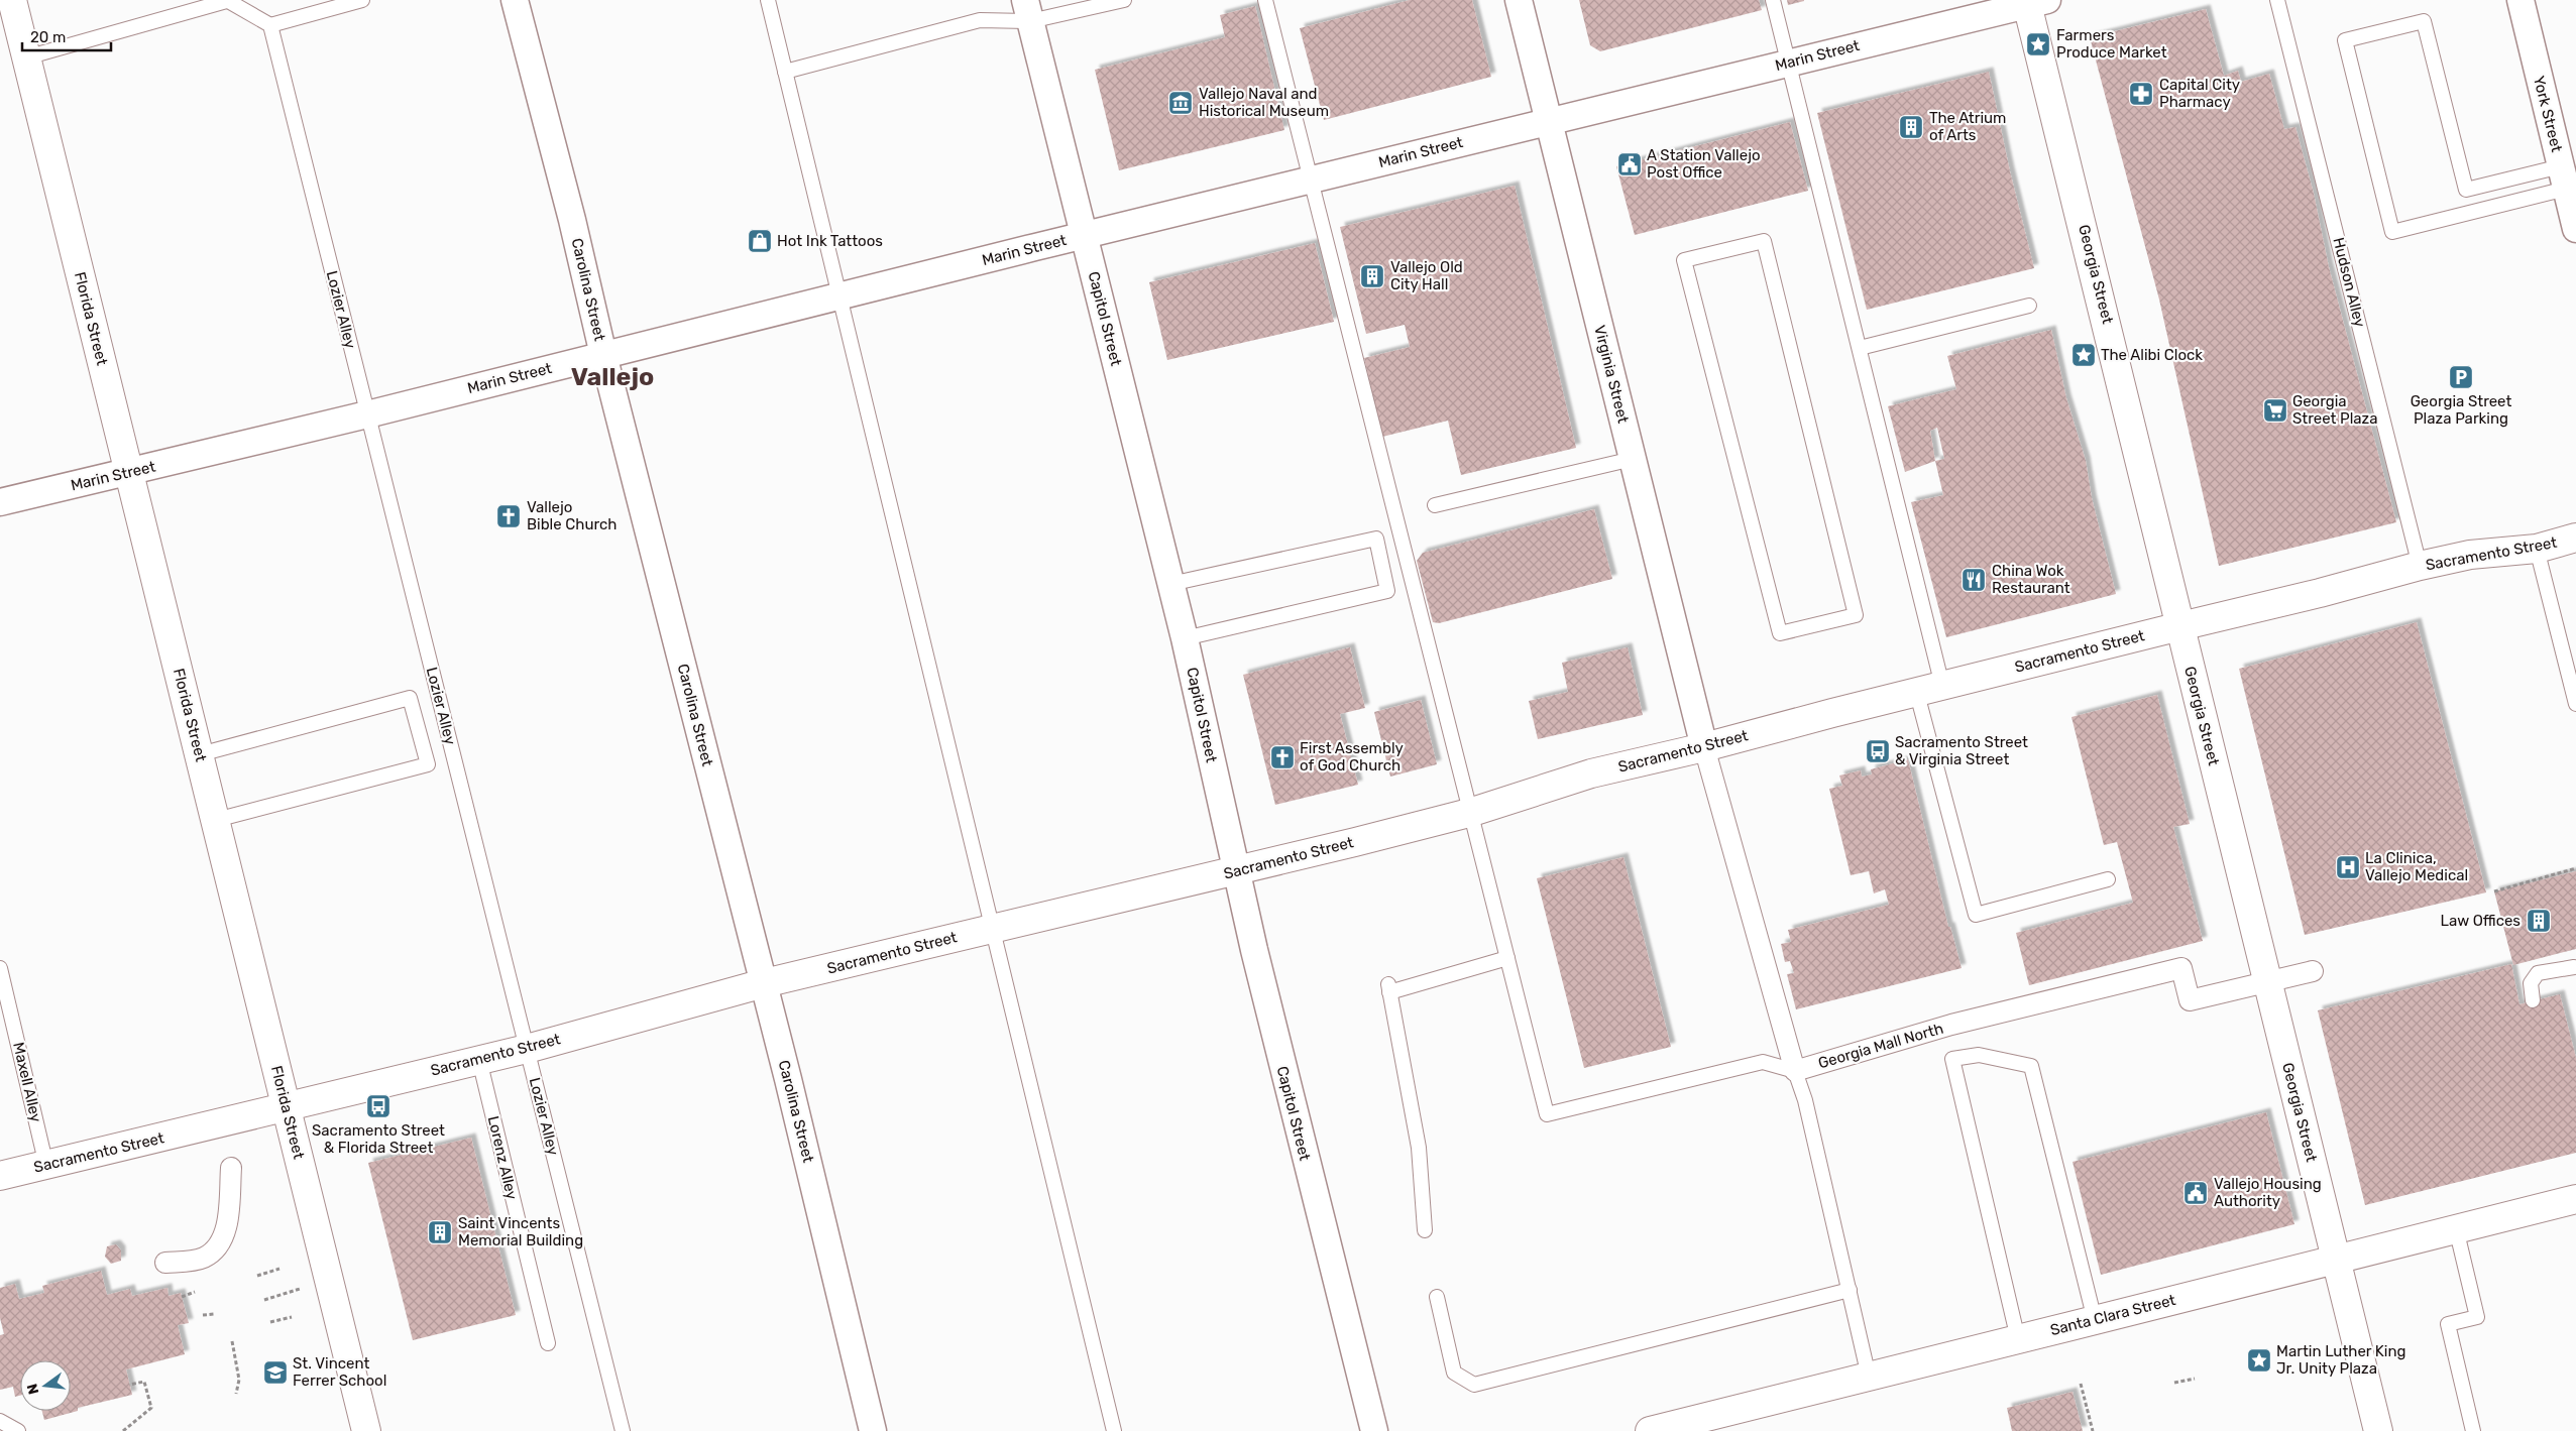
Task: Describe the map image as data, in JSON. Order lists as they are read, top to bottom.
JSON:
{
  "streets": {
    "main road": [
      "Georgia Street",
      "Florida Street",
      "Sacramento Street",
      "Santa Clara Street"
    ],
    "street": [
      "Marin Street",
      "York Street",
      "Carolina Street",
      "Capitol Street",
      "Virginia Street",
      "Georgia Mall North"
    ],
    "lane": [
      "Hudson Alley",
      "Lozier Alley",
      "Maxell Alley",
      "Lorenz Alley"
    ]
  },
  "crossings": [
    ["Marin Street", "Georgia Street"],
    ["Marin Street", "Carolina Street"],
    ["Marin Street", "Lozier Alley"],
    ["Marin Street", "Florida Street"],
    ["Marin Street", "Capitol Street"],
    ["Marin Street", "Virginia Street"],
    ["Georgia Street", "Sacramento Street"],
    ["Georgia Street", "Georgia Mall North"],
    ["Georgia Street", "Santa Clara Street"],
    ["Hudson Alley", "Sacramento Street"],
    ["Carolina Street", "Sacramento Street"],
    ["Lozier Alley", "Sacramento Street"],
    ["Florida Street", "Sacramento Street"],
    ["Capitol Street", "Sacramento Street"],
    ["Virginia Street", "Sacramento Street"],
    ["Sacramento Street", "Maxell Alley"],
    ["Sacramento Street", "Lorenz Alley"]
  ],
  "districts": ["Vallejo"],
  "places": {
    "place": ["Farmers Produce Market", "The Alibi Clock", "Martin Luther King Jr. Unity Plaza"],
    "pharmacy": ["Capital City Pharmacy"],
    "museum": ["Vallejo Naval and Historical Museum"],
    "building": [
      "The Atrium of Arts",
      "Vallejo Old City Hall",
      "Law Offices",
      "Saint Vincents Memorial Building"
    ],
    "public building": ["A Station Vallejo Post Office", "Vallejo Housing Authority"],
    "shop": ["Hot Ink Tattoos"],
    "parking": ["Georgia Street Plaza Parking"],
    "supermarket": ["Georgia Street Plaza"],
    "church": ["Vallejo Bible Church", "First Assembly of God Church"],
    "restaurant": ["China Wok Restaurant"],
    "bus stop": ["Sacramento Street & Virginia Street", "Sacramento Street & Florida Street"],
    "hospital": ["La Clinica, Vallejo Medical"],
    "school or university": ["St. Vincent Ferrer School"]
  },
  "scale_bar": "20 m",
  "north": "left"
}
